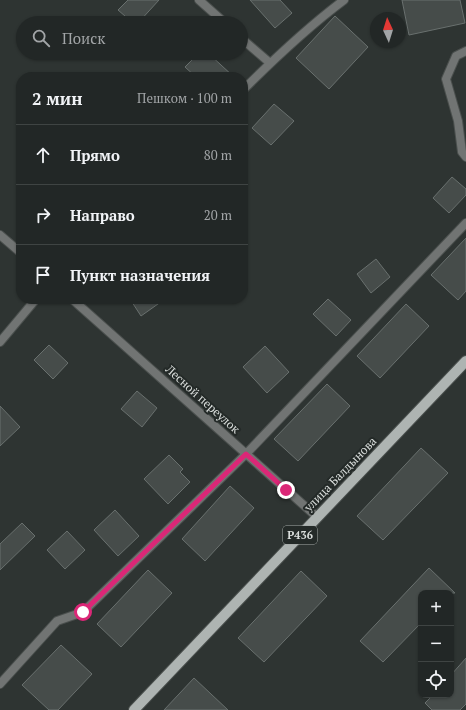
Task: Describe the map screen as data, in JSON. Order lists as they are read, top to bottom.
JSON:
{
  "streets": {
    "main road": ["улица Балдынова", "P436"],
    "street": ["Лесной переулок"]
  },
  "crossings": [
    ["Лесной переулок", "улица Балдынова"]
  ],
  "north": "top",
  "page": {
    "search": "Поиск",
    "heading": ["2 мин", "Пешком · 100 m"],
    "list": [
      ["Прямо", "80 m"],
      ["Направо", "20 m"],
      "Пункт назначения"
    ],
    "map_buttons": ["+", "−"]
  }
}
